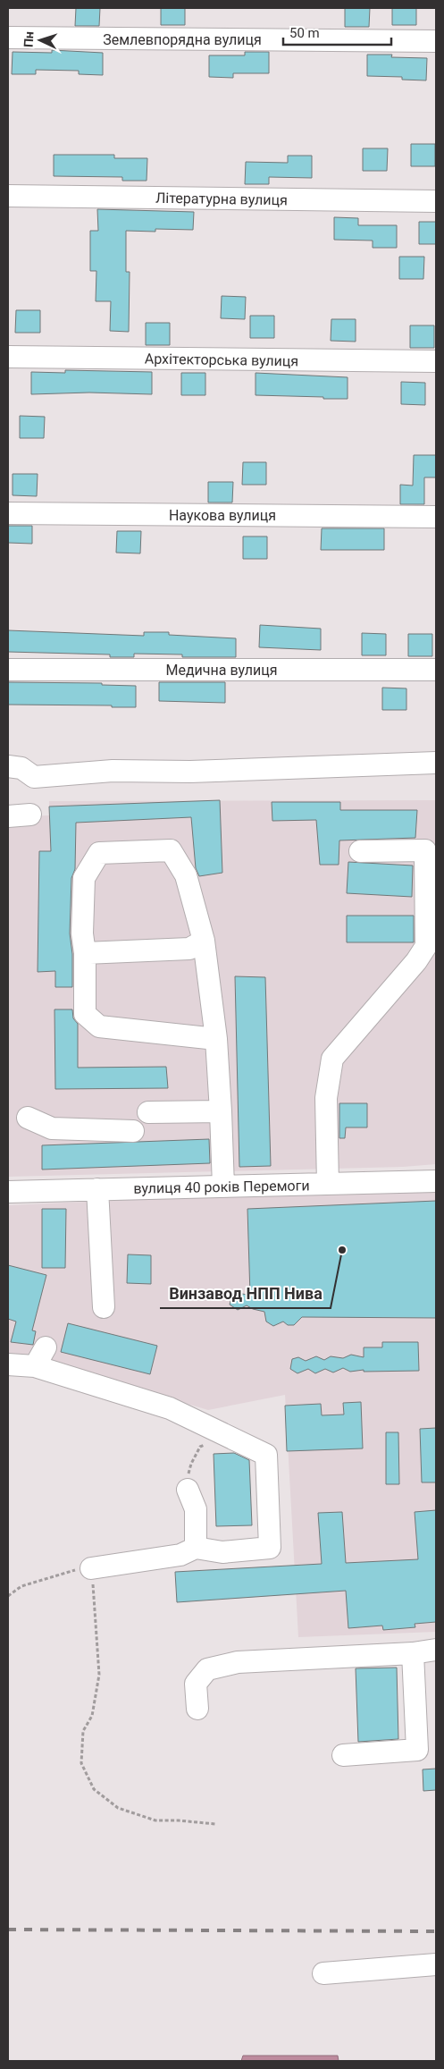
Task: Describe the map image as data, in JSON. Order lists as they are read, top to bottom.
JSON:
{
  "streets": {
    "street": [
      "Землевпорядна вулиця",
      "Літературна вулиця",
      "Архітекторська вулиця",
      "Наукова вулиця",
      "Медична вулиця",
      "вулиця 40 років Перемоги"
    ]
  },
  "places": ["Винзавод НПП Нива"],
  "scale_bar": "50 m",
  "north": "left"
}
